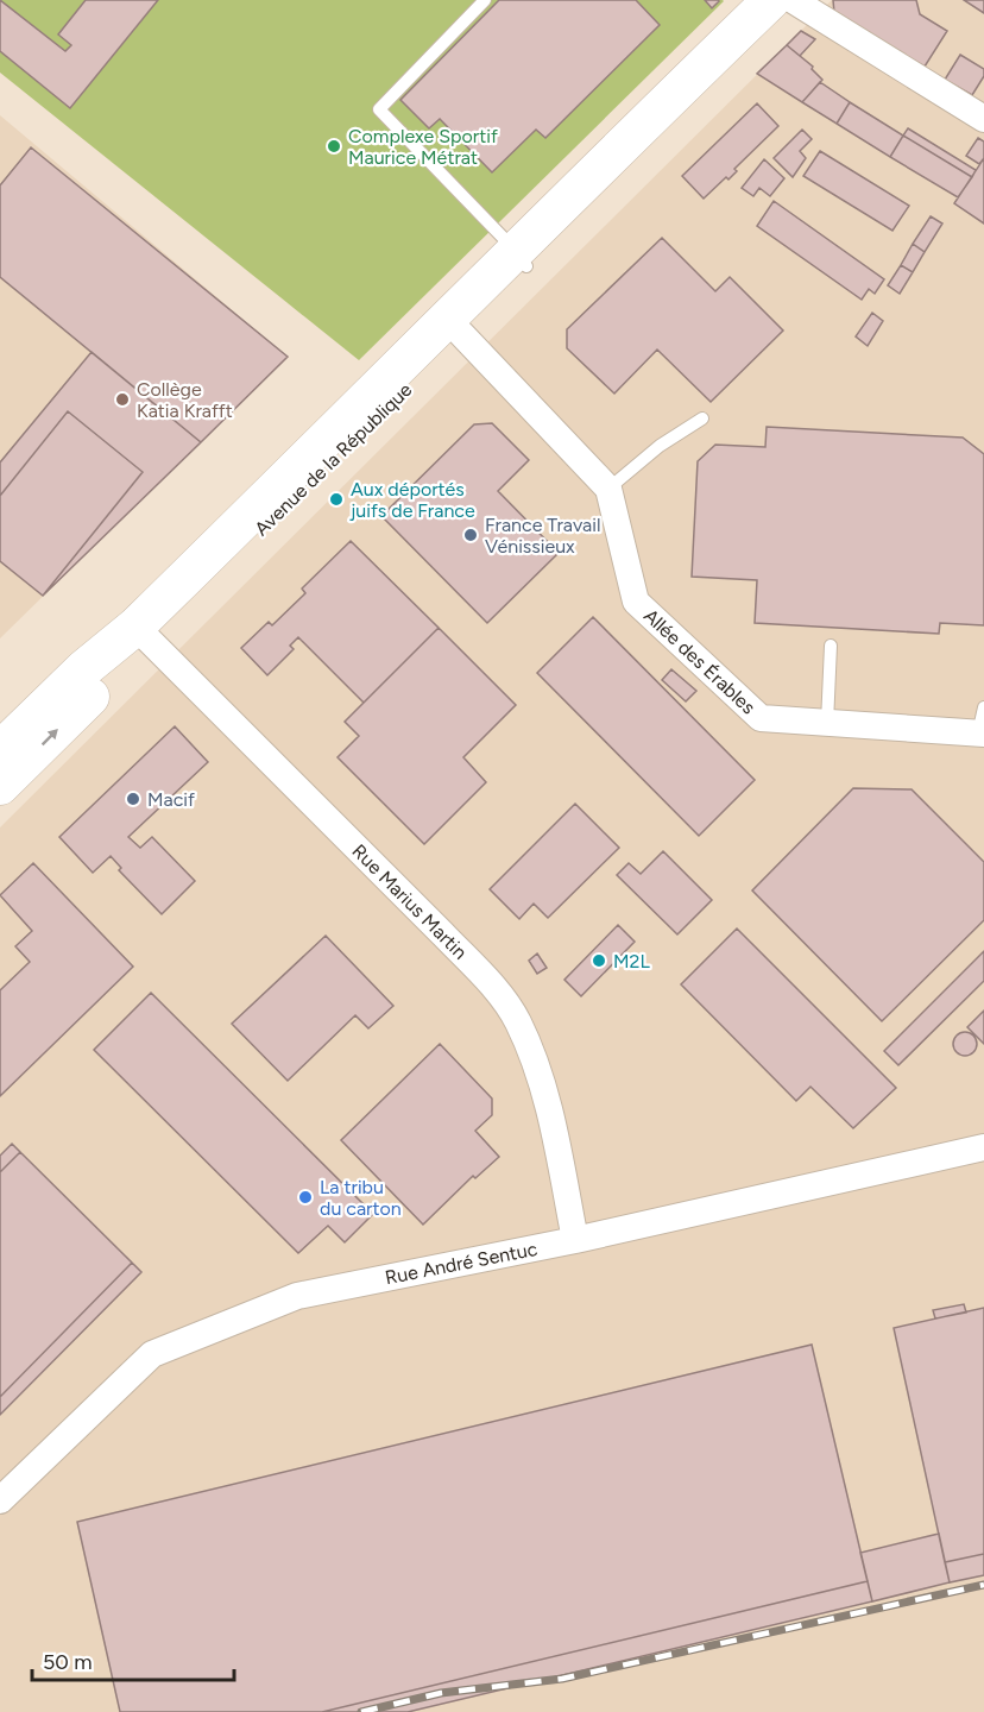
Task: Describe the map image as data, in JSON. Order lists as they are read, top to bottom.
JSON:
{
  "streets": {
    "main road": ["Avenue de la République"],
    "street": ["Allée des Érables", "Rue Marius Martin", "Rue André Sentuc"]
  },
  "crossings": [
    ["Avenue de la République", "Rue Marius Martin"],
    ["Rue Marius Martin", "Rue André Sentuc"]
  ],
  "places": [
    "Complexe Sportif Maurice Métrat",
    "Collège Katia Krafft",
    "Aux déportés juifs de France",
    "France Travail Vénissieux",
    "Macif",
    "M2L",
    "La tribu du carton"
  ],
  "scale_bar": "50 m"
}
